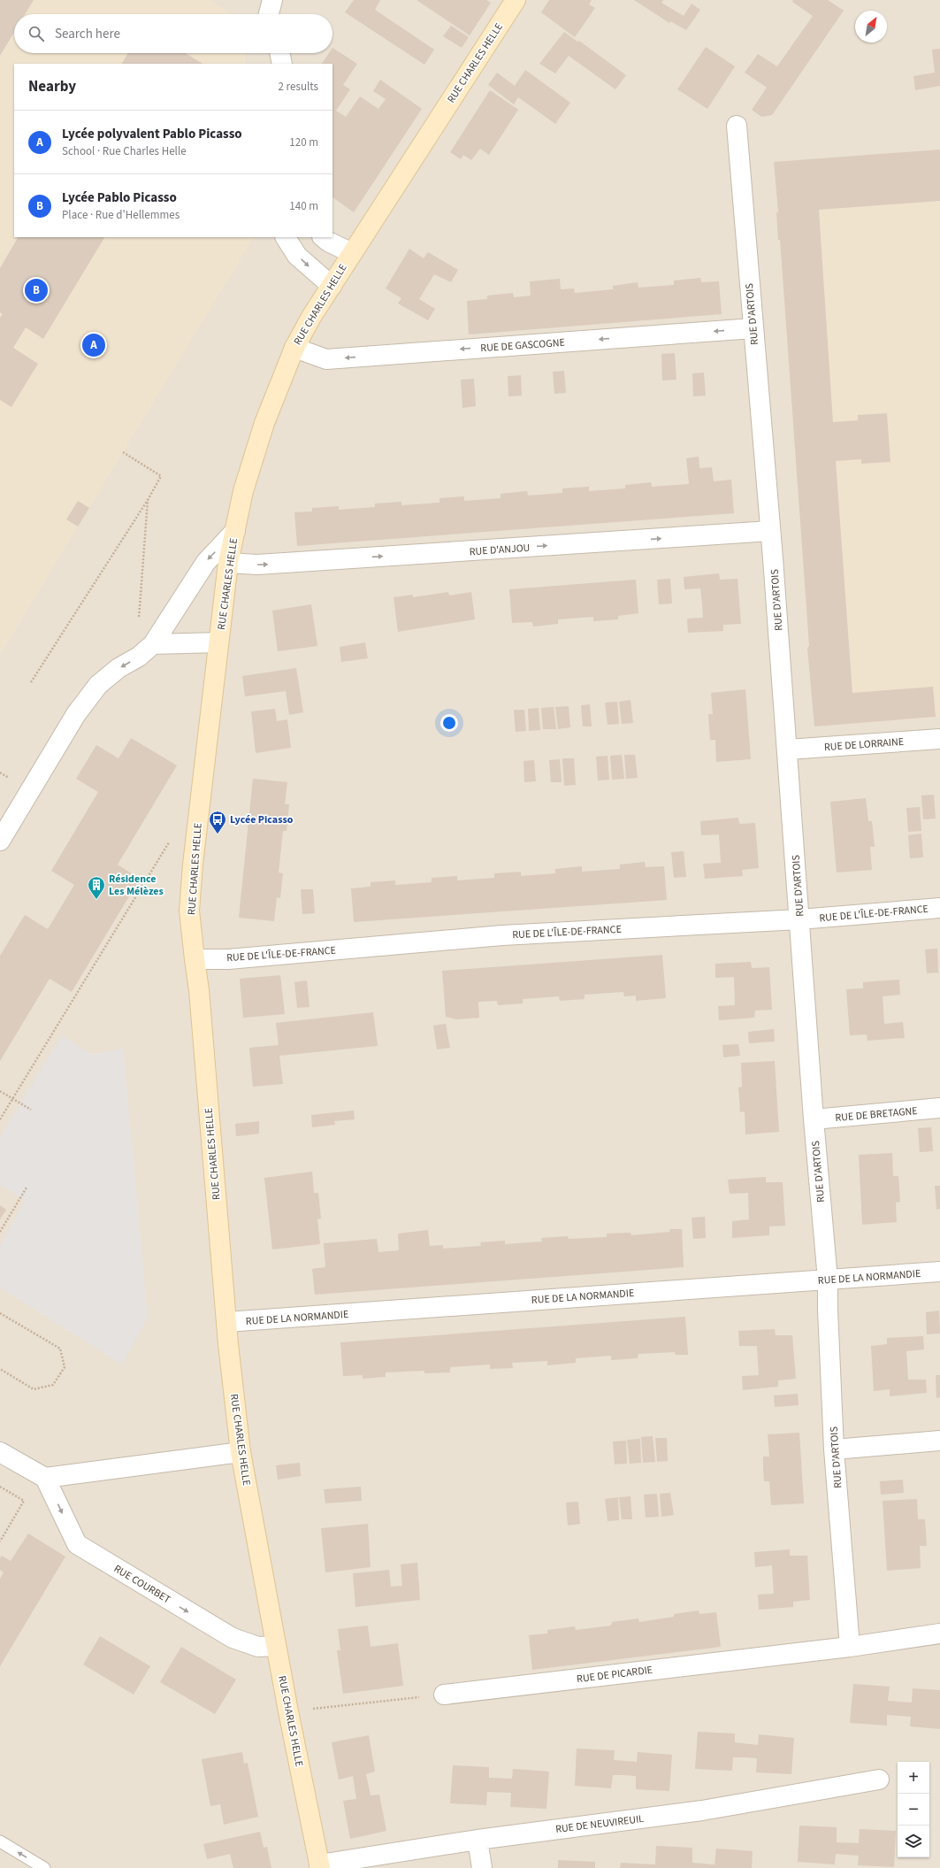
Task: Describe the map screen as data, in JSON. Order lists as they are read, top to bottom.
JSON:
{
  "streets": {
    "street": [
      "RUE CHARLES HELLE",
      "RUE D'ARTOIS",
      "RUE DE GASCOGNE",
      "RUE D'ANJOU",
      "RUE DE LORRAINE",
      "RUE DE L'ÎLE-DE-FRANCE",
      "RUE DE BRETAGNE",
      "RUE DE LA NORMANDIE",
      "RUE COURBET",
      "RUE DE PICARDIE",
      "RUE DE NEUVIREUIL"
    ]
  },
  "crossings": [
    ["RUE CHARLES HELLE", "RUE DE GASCOGNE"],
    ["RUE CHARLES HELLE", "RUE D'ANJOU"],
    ["RUE CHARLES HELLE", "RUE DE L'ÎLE-DE-FRANCE"],
    ["RUE CHARLES HELLE", "RUE DE LA NORMANDIE"],
    ["RUE CHARLES HELLE", "RUE COURBET"],
    ["RUE CHARLES HELLE", "RUE DE NEUVIREUIL"],
    ["RUE D'ARTOIS", "RUE DE GASCOGNE"],
    ["RUE D'ARTOIS", "RUE D'ANJOU"],
    ["RUE D'ARTOIS", "RUE DE LORRAINE"],
    ["RUE D'ARTOIS", "RUE DE L'ÎLE-DE-FRANCE"],
    ["RUE D'ARTOIS", "RUE DE BRETAGNE"],
    ["RUE D'ARTOIS", "RUE DE LA NORMANDIE"],
    ["RUE D'ARTOIS", "RUE DE PICARDIE"]
  ],
  "one_way": ["RUE DE GASCOGNE", "RUE D'ANJOU", "RUE COURBET"],
  "places": {
    "bus stop": ["Lycée Picasso"],
    "building": ["Résidence Les Mélèzes"]
  },
  "north": "top right",
  "page": {
    "search": "Search here",
    "heading": ["Nearby", "2 results"],
    "list": [
      {
        "mark": "A",
        "name": "Lycée polyvalent Pablo Picasso",
        "note": "School · Rue Charles Helle",
        "value": "120 m"
      },
      {
        "mark": "B",
        "name": "Lycée Pablo Picasso",
        "note": "Place · Rue d'Hellemmes",
        "value": "140 m"
      }
    ],
    "pins": ["B", "A"],
    "map_buttons": ["+", "−"]
  }
}
